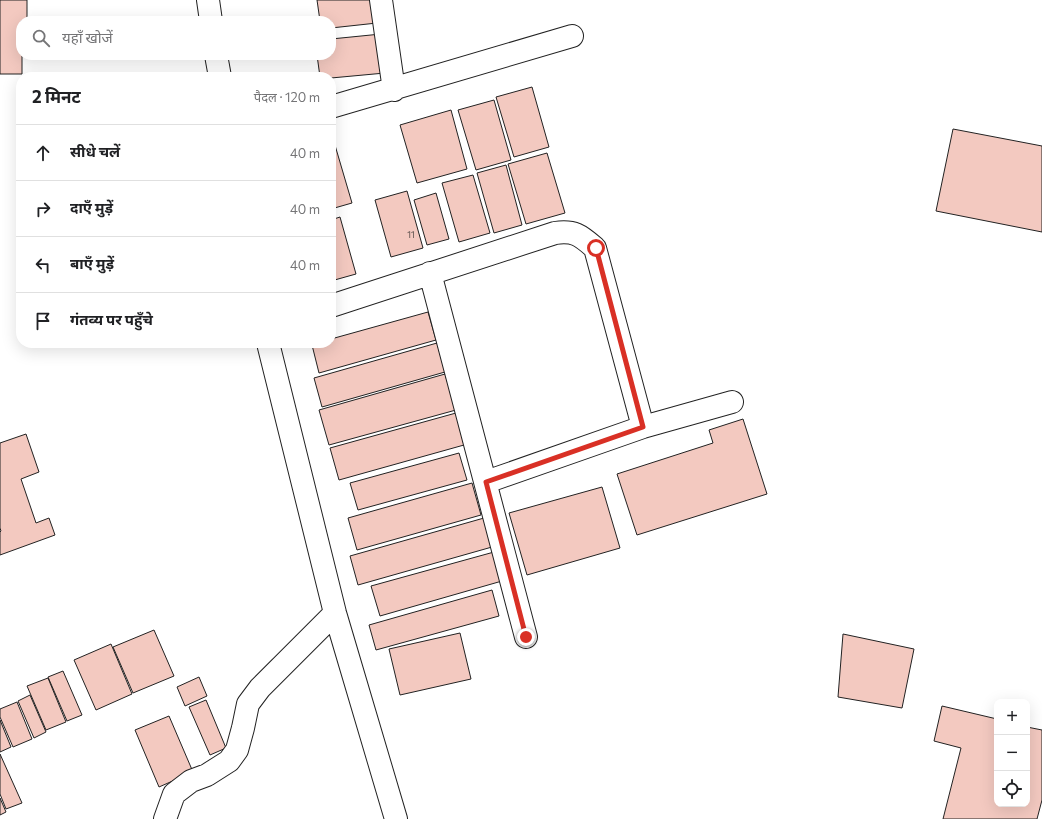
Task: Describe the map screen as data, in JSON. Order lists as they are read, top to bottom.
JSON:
{
  "house_numbers": ["11"],
  "page": {
    "search": "यहाँ खोजें",
    "heading": ["2 मिनट", "पैदल · 120 m"],
    "list": [
      ["सीधे चलें", "40 m"],
      ["दाएँ मुड़ें", "40 m"],
      ["बाएँ मुड़ें", "40 m"],
      "गंतव्य पर पहुँचे"
    ],
    "map_buttons": ["+", "−"]
  }
}
